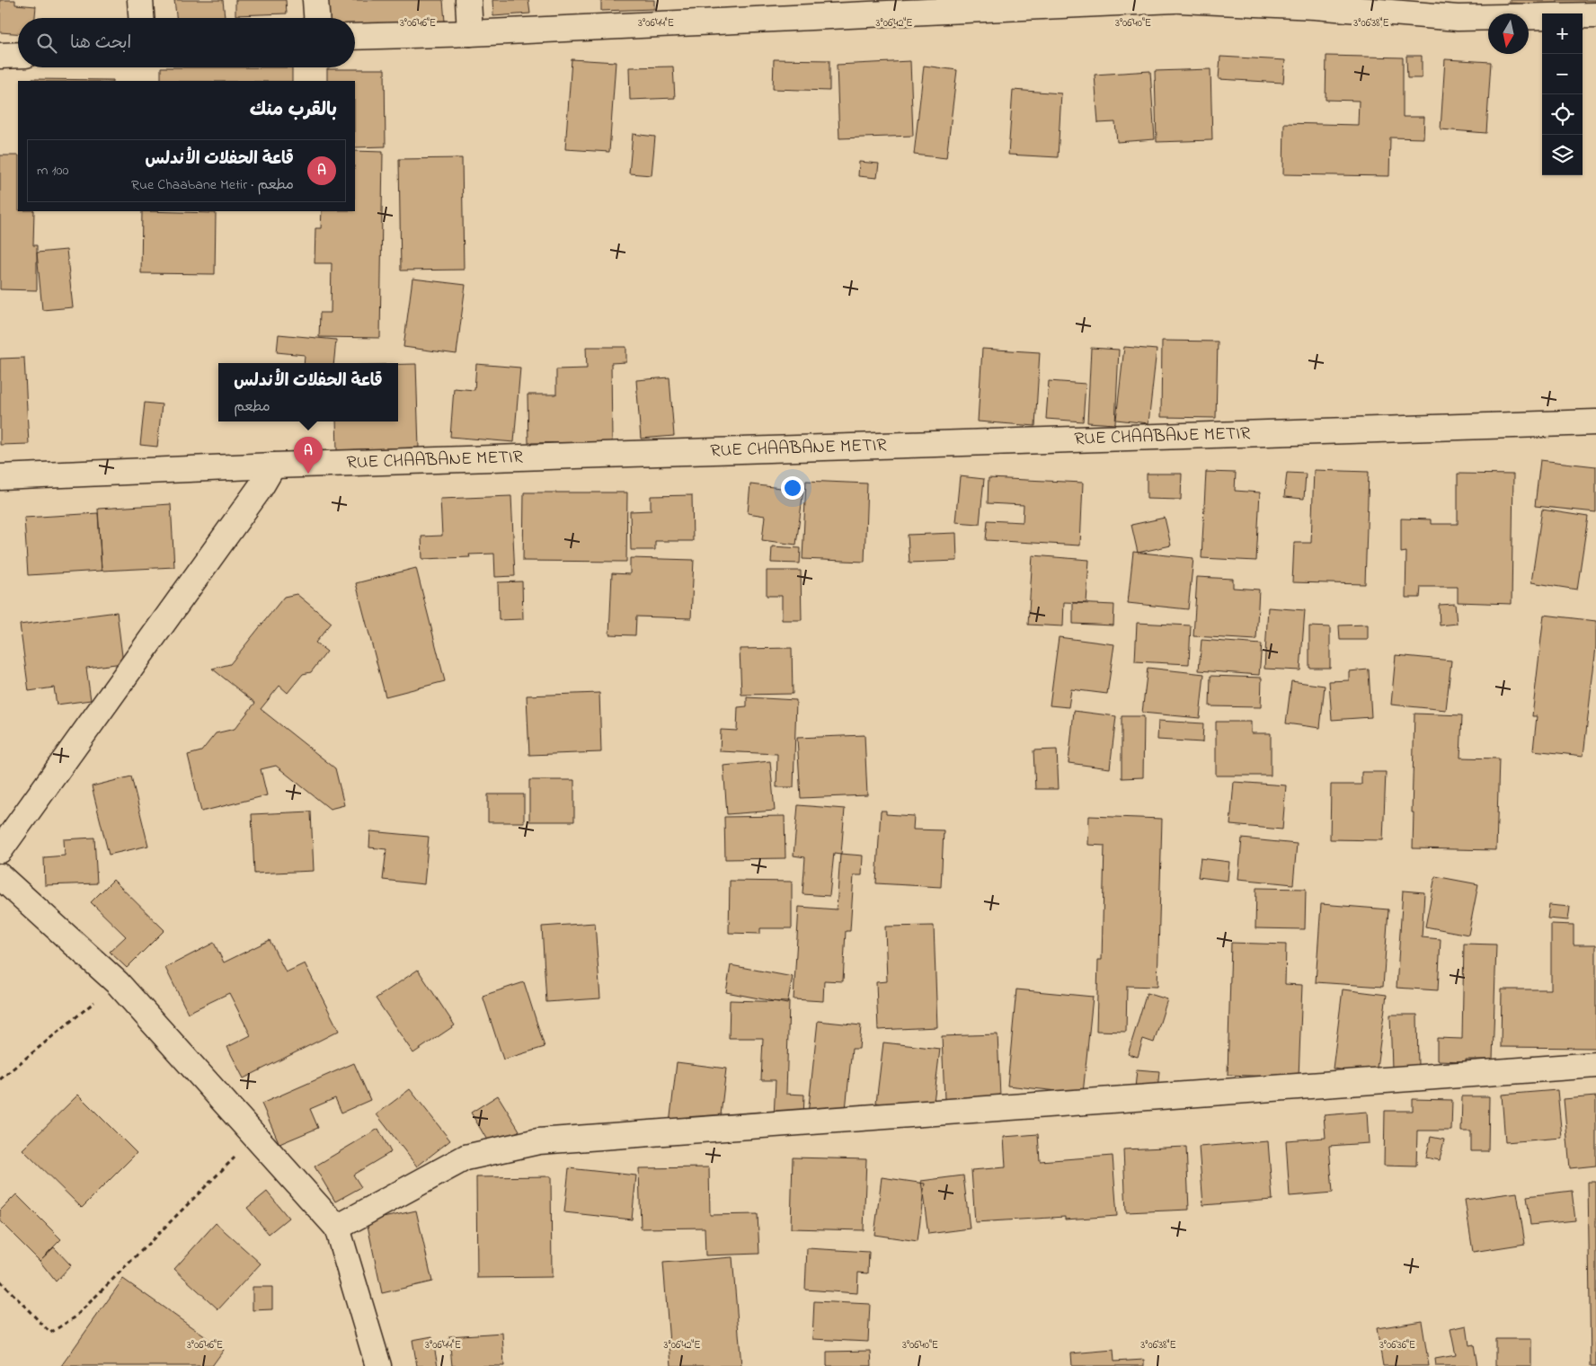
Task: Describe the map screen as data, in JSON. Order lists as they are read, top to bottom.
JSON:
{
  "streets": {
    "street": ["RUE CHAABANE METIR"]
  },
  "north": "bottom",
  "page": {
    "map_buttons": ["+", "−"],
    "search": "ابحث هنا",
    "heading": "بالقرب منك",
    "list": [
      {
        "mark": "A",
        "name": "قاعة الحفلات الأندلس",
        "note": "مطعم · Rue Chaabane Metir",
        "value": "100 m"
      }
    ],
    "popup": ["قاعة الحفلات الأندلس", "مطعم"],
    "pins": "A"
  },
  "coordinates": [
    "3°06'46\"E",
    "3°06'44\"E",
    "3°06'42\"E",
    "3°06'40\"E",
    "3°06'38\"E",
    "3°06'36\"E"
  ]
}
